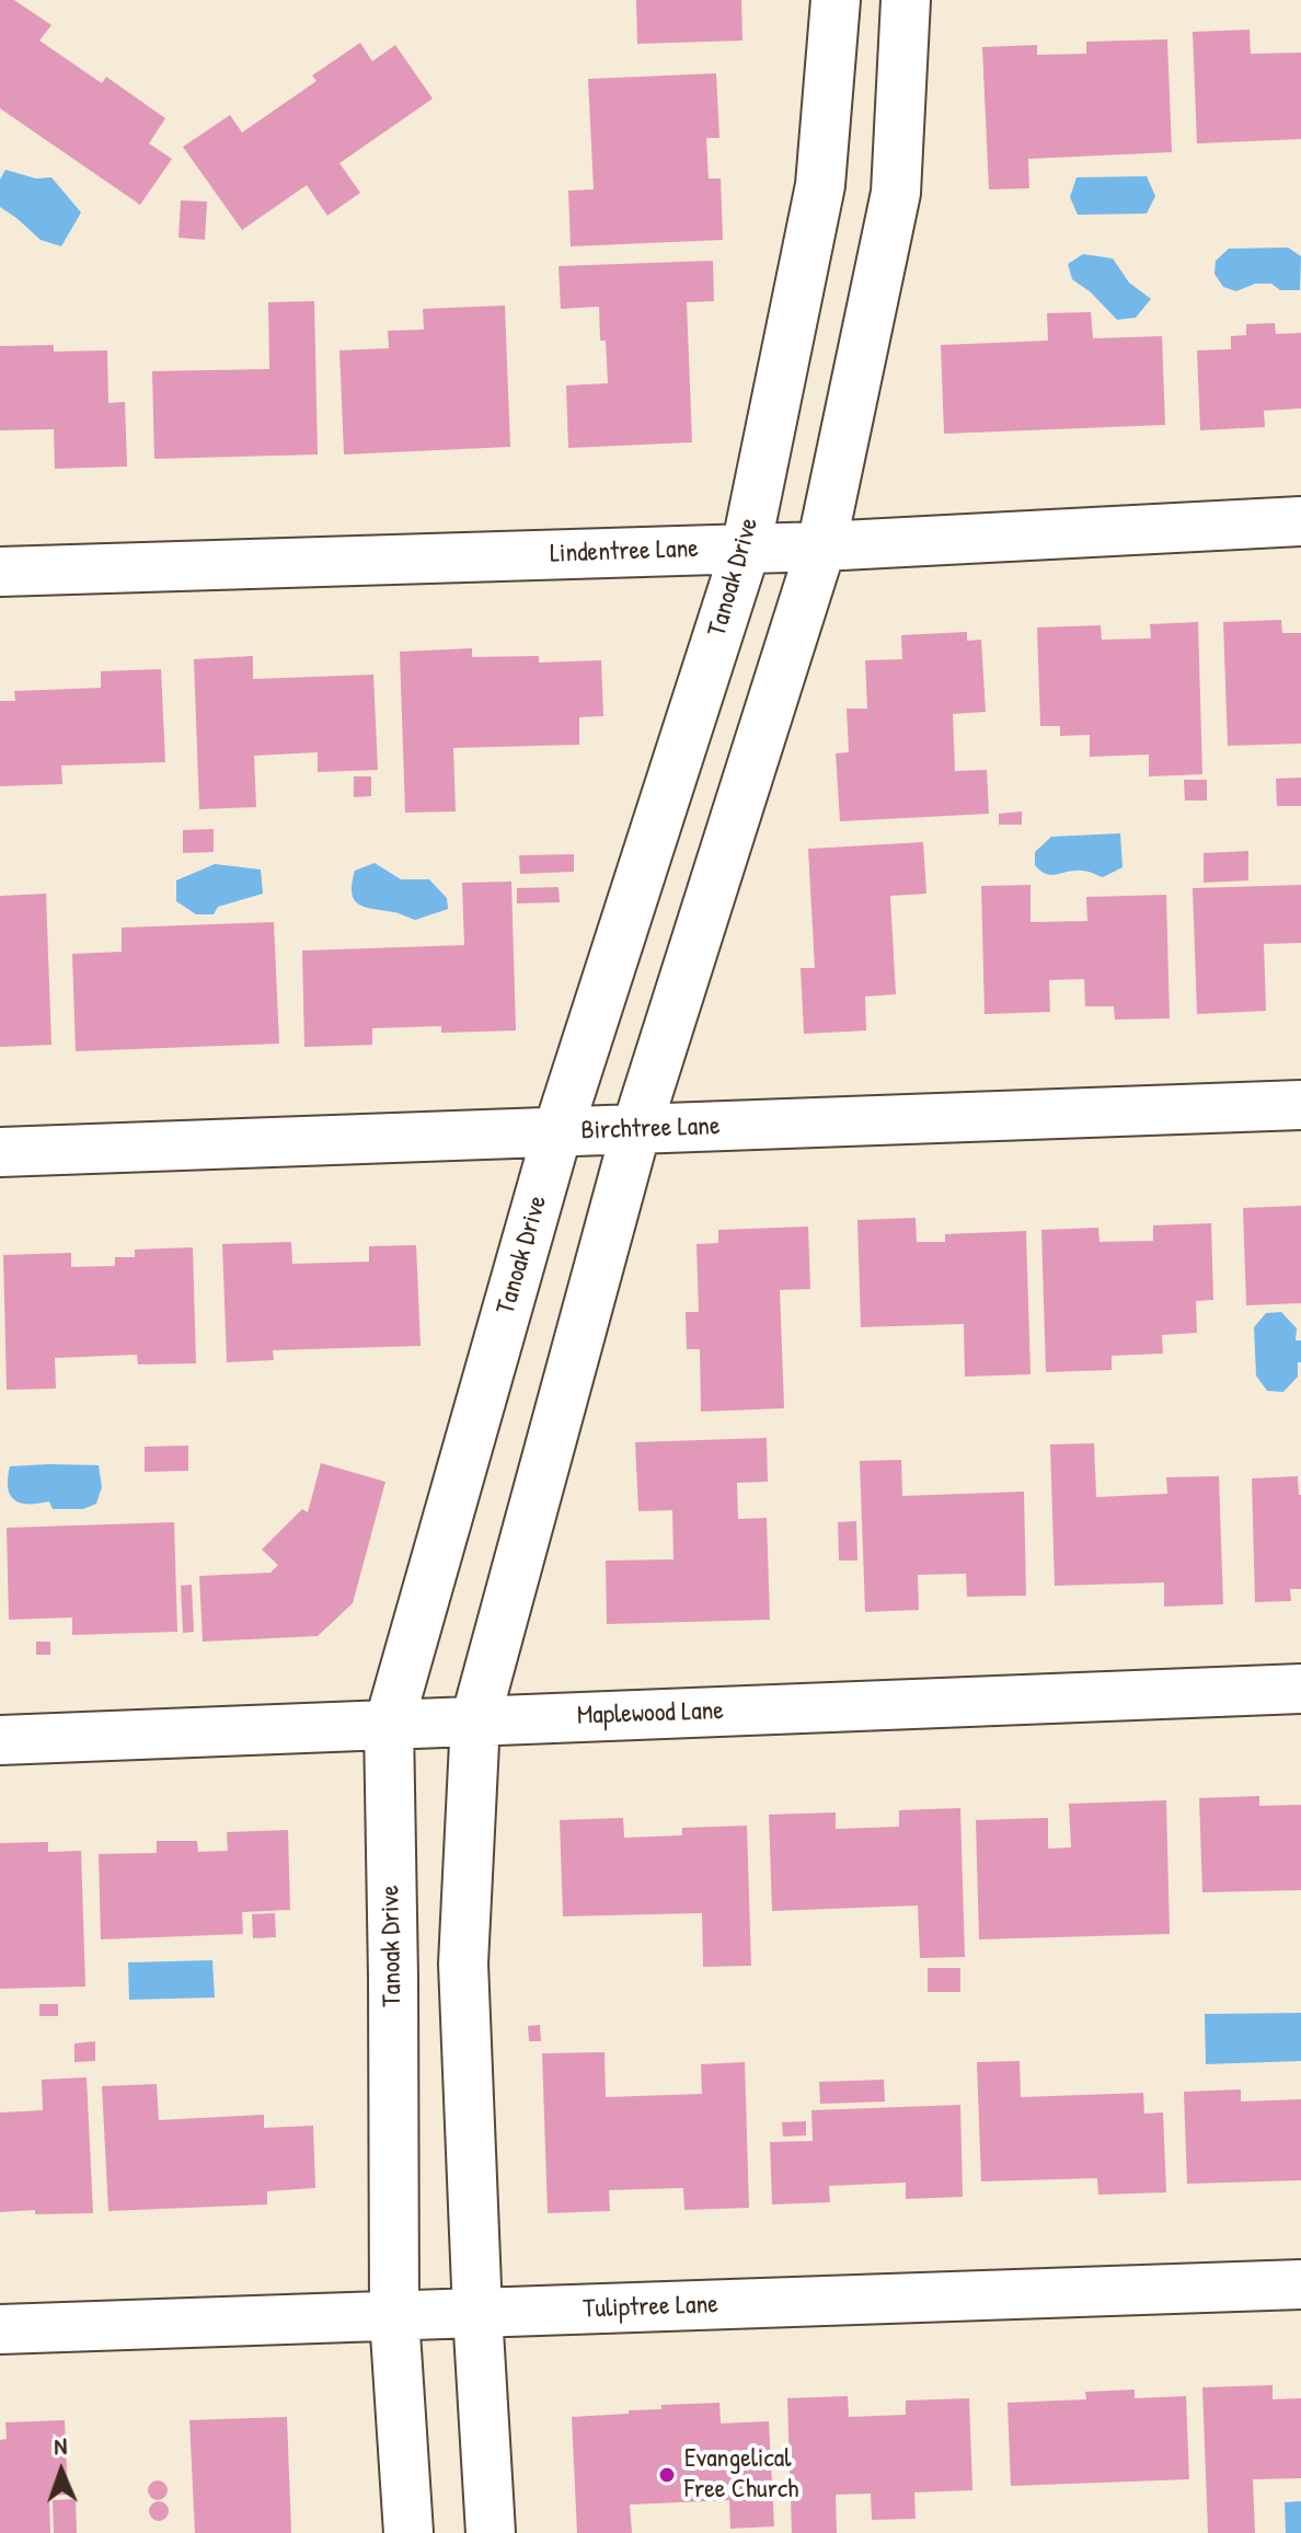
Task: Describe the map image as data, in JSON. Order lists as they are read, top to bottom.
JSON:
{
  "streets": {
    "street": [
      "Lindentree Lane",
      "Tanoak Drive",
      "Birchtree Lane",
      "Maplewood Lane",
      "Tuliptree Lane"
    ]
  },
  "crossings": [
    ["Lindentree Lane", "Tanoak Drive"],
    ["Tanoak Drive", "Birchtree Lane"],
    ["Tanoak Drive", "Maplewood Lane"],
    ["Tanoak Drive", "Tuliptree Lane"]
  ],
  "places": ["Evangelical Free Church"],
  "north": "top"
}
